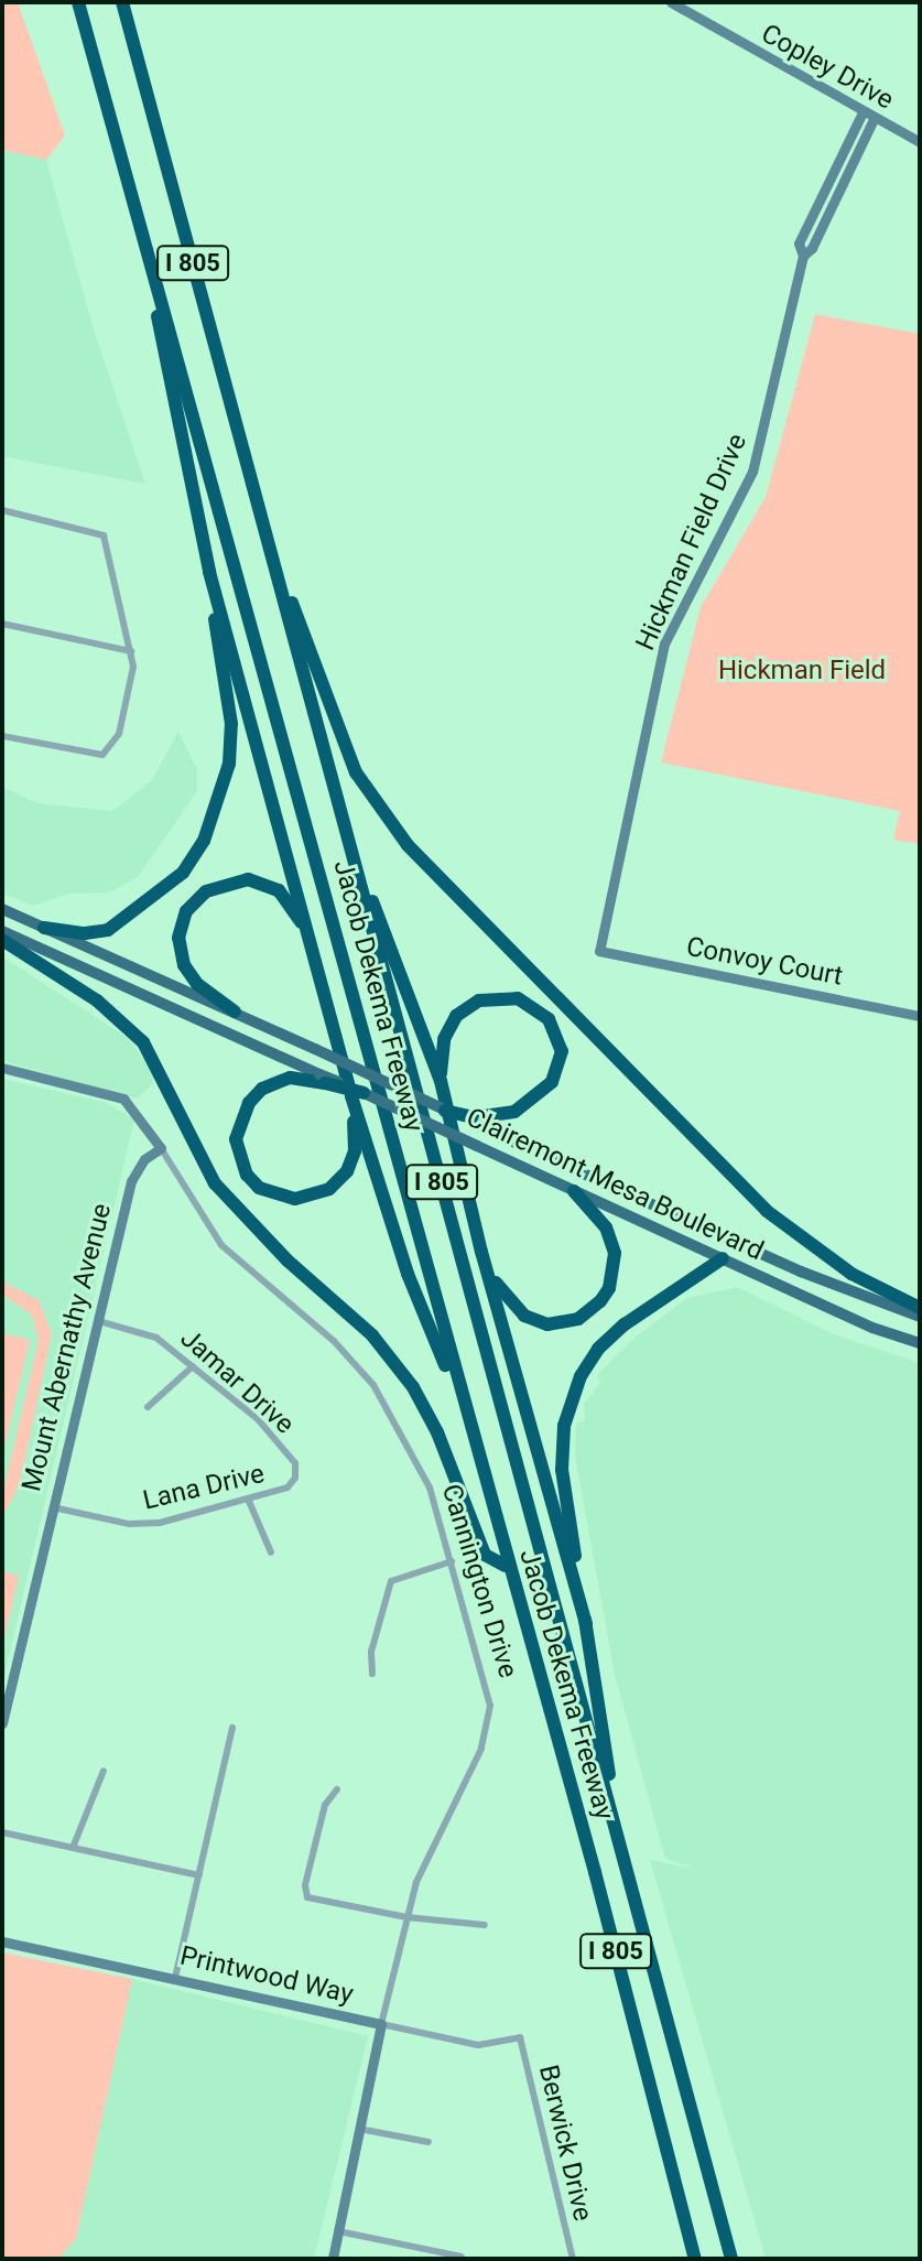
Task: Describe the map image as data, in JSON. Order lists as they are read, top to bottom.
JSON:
{
  "streets": {
    "highway": ["I 805", "Jacob Dekema Freeway"],
    "main road": ["Clairemont Mesa Boulevard"],
    "street": [
      "Copley Drive",
      "Hickman Field Drive",
      "Convoy Court",
      "Mount Abernathy Avenue",
      "Jamar Drive",
      "Lana Drive",
      "Cannington Drive",
      "Printwood Way",
      "Berwick Drive"
    ]
  },
  "crossings": [
    ["Copley Drive", "Hickman Field Drive"],
    ["Hickman Field Drive", "Convoy Court"],
    ["Mount Abernathy Avenue", "Jamar Drive"],
    ["Mount Abernathy Avenue", "Lana Drive"],
    ["Mount Abernathy Avenue", "Cannington Drive"],
    ["Jamar Drive", "Lana Drive"],
    ["Cannington Drive", "Printwood Way"],
    ["Printwood Way", "Berwick Drive"]
  ],
  "parks": ["Hickman Field"]
}
